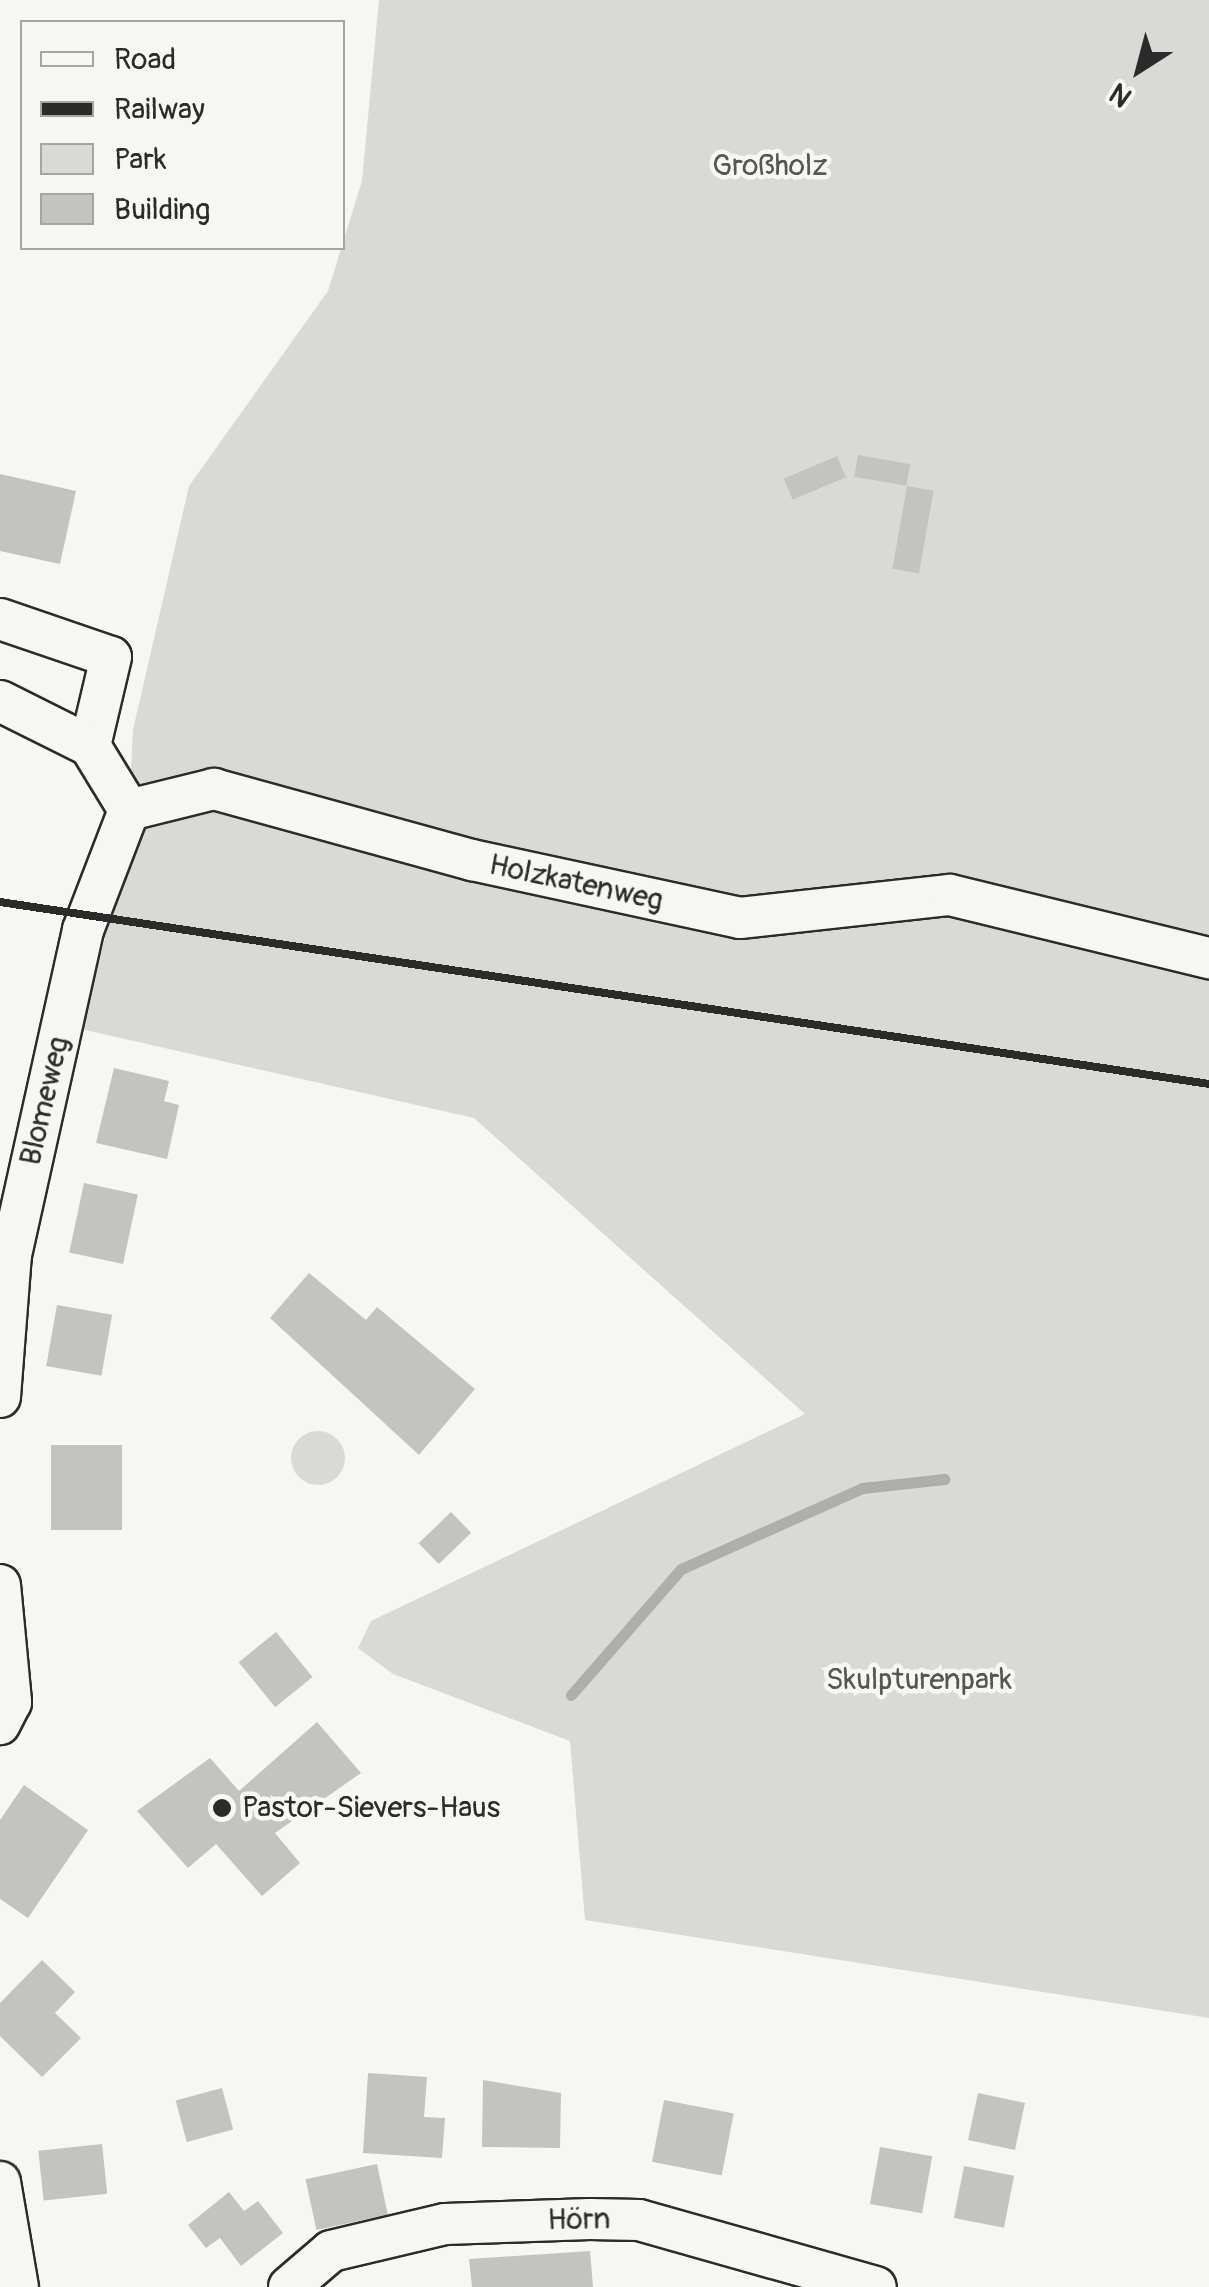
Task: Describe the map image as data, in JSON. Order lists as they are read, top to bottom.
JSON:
{
  "streets": {
    "street": ["Holzkatenweg", "Blomeweg", "Hörn"]
  },
  "crossings": [
    ["Holzkatenweg", "Blomeweg"]
  ],
  "parks": ["Großholz", "Skulpturenpark"],
  "places": ["Pastor-Sievers-Haus"],
  "legend": [
    "Road",
    "Railway",
    "Park",
    "Building"
  ],
  "north": "bottom left"
}
